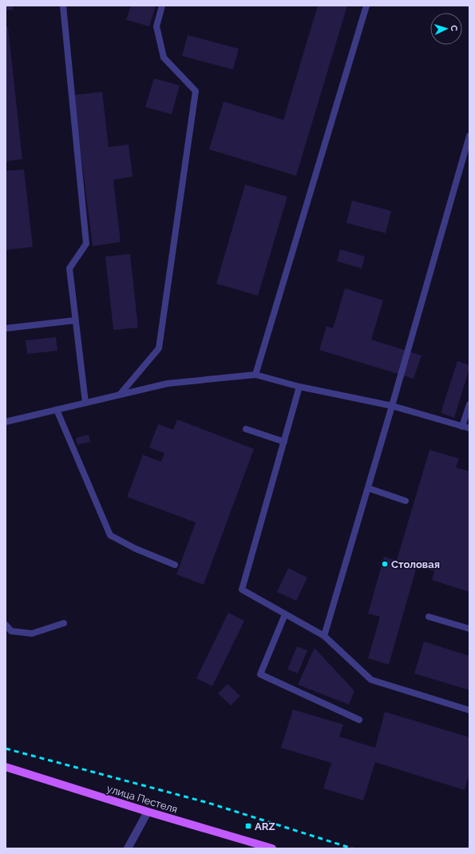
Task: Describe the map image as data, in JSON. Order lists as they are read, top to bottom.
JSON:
{
  "streets": {
    "main road": ["улица Пестеля"]
  },
  "places": {
    "other": ["Столовая"],
    "transit": ["ARZ"]
  },
  "north": "right"
}
